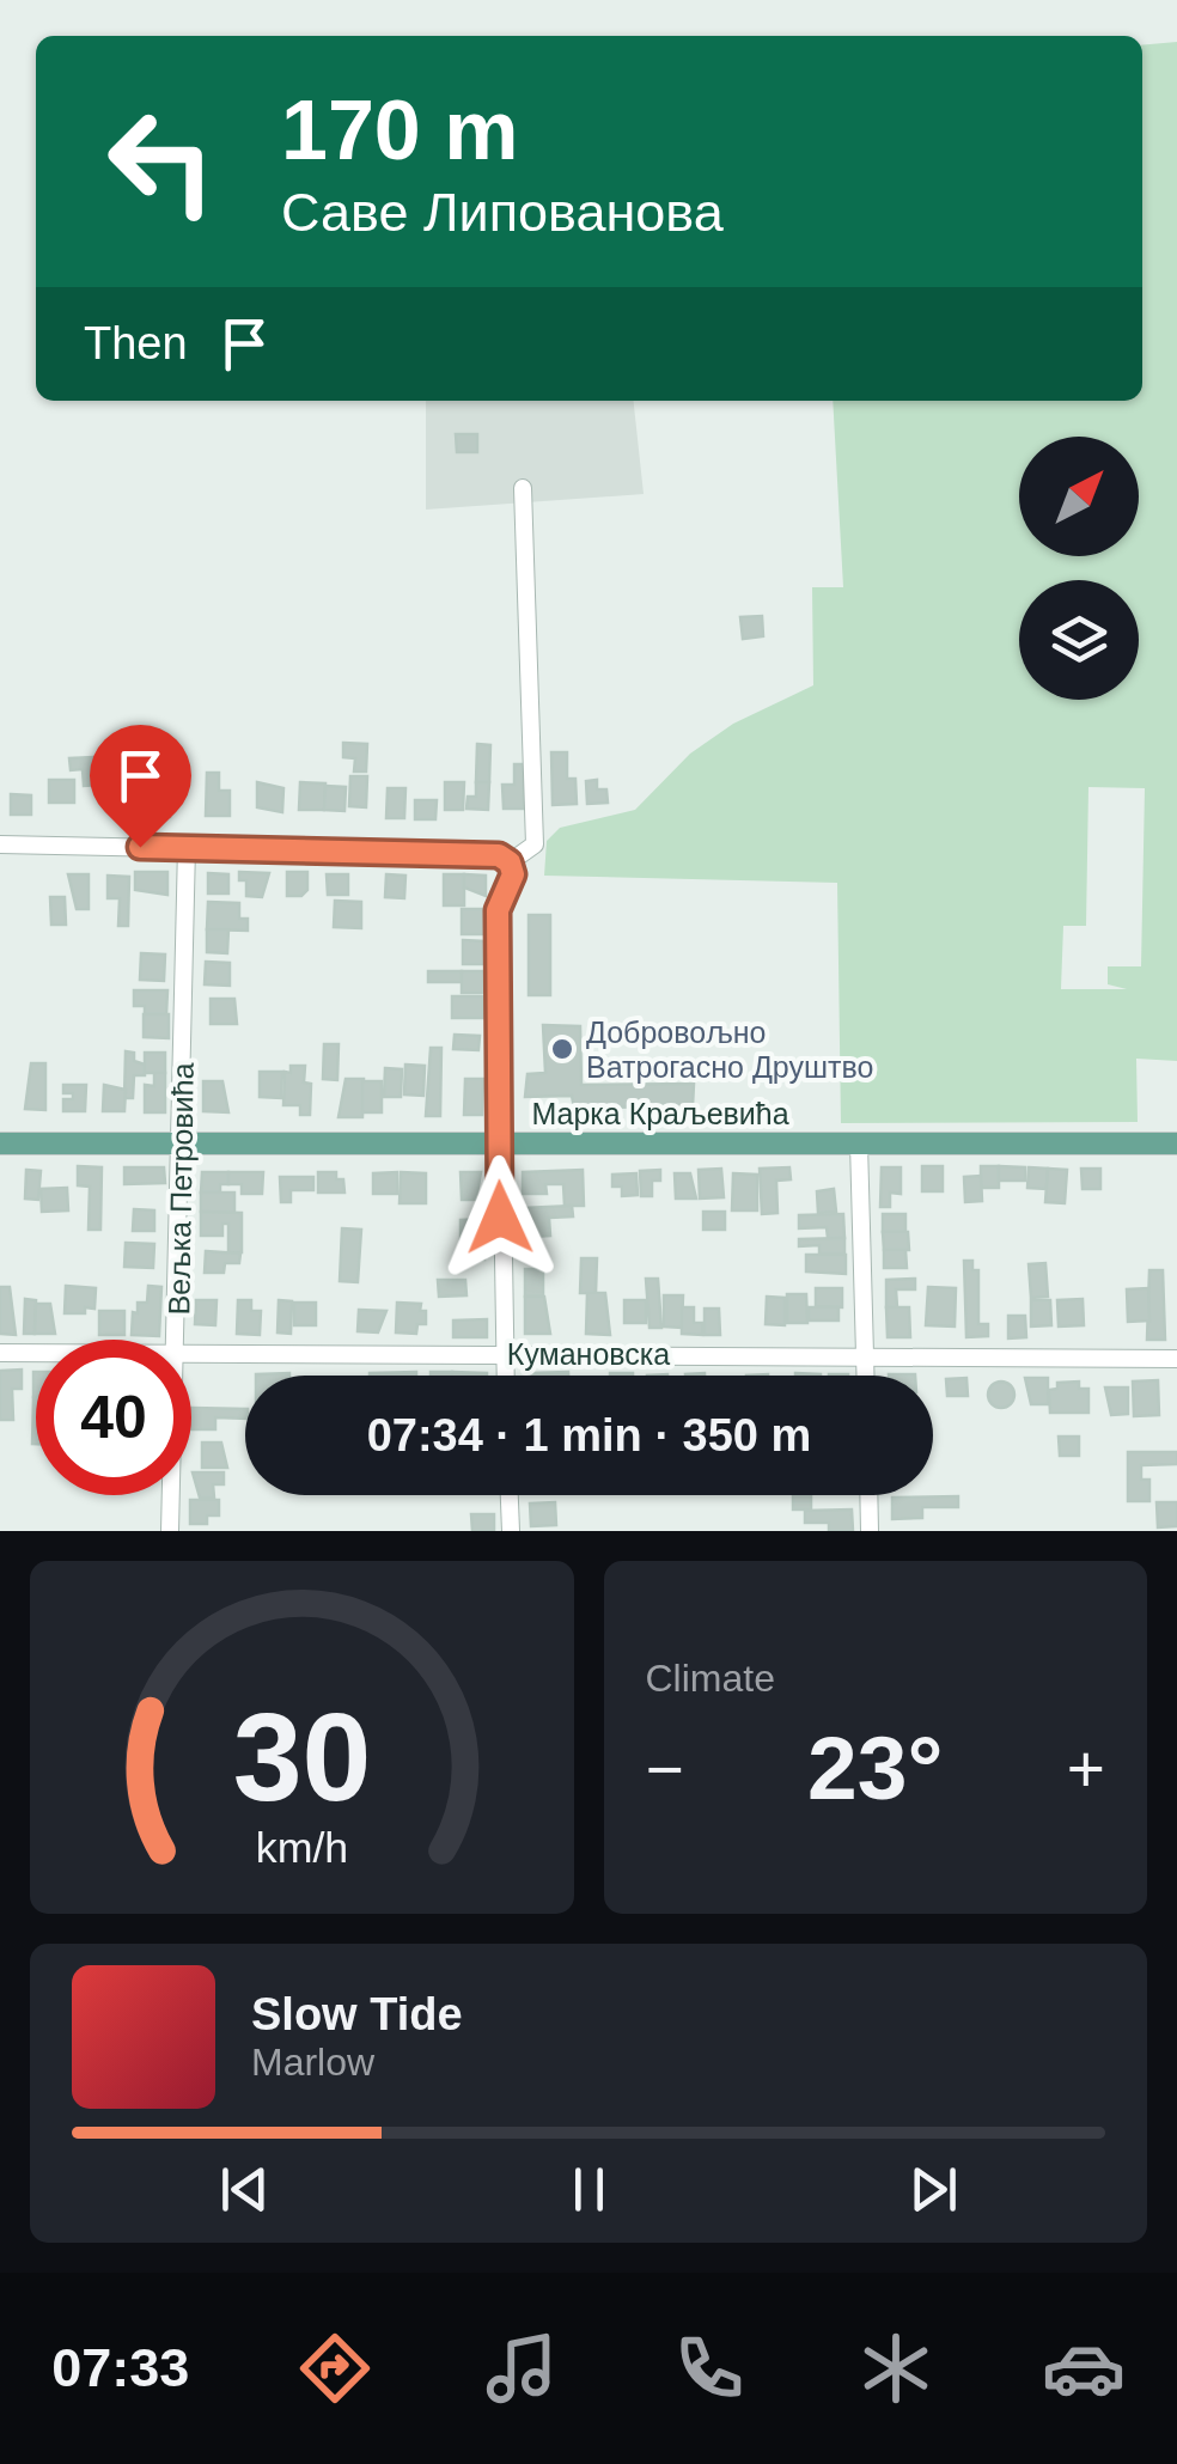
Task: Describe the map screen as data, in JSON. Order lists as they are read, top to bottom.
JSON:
{
  "streets": {
    "main road": ["Марка Краљевића"],
    "street": ["Вељка Петровића", "Кумановска"]
  },
  "crossings": [
    ["Марка Краљевића", "Вељка Петровића"]
  ],
  "places": ["Добровољно Ватрогасно Друштво"],
  "north": "top right",
  "page": {
    "turn": ["170 m", "Саве Липованова"],
    "then": "Then",
    "limit": "40",
    "trip": "07:34 · 1 min · 350 m",
    "tile": "Climate",
    "heat": ["−", "23°", "+"],
    "song": ["Slow Tide", "Marlow"],
    "tabs": "07:33",
    "gauge": ["30", "km/h"]
  }
}
